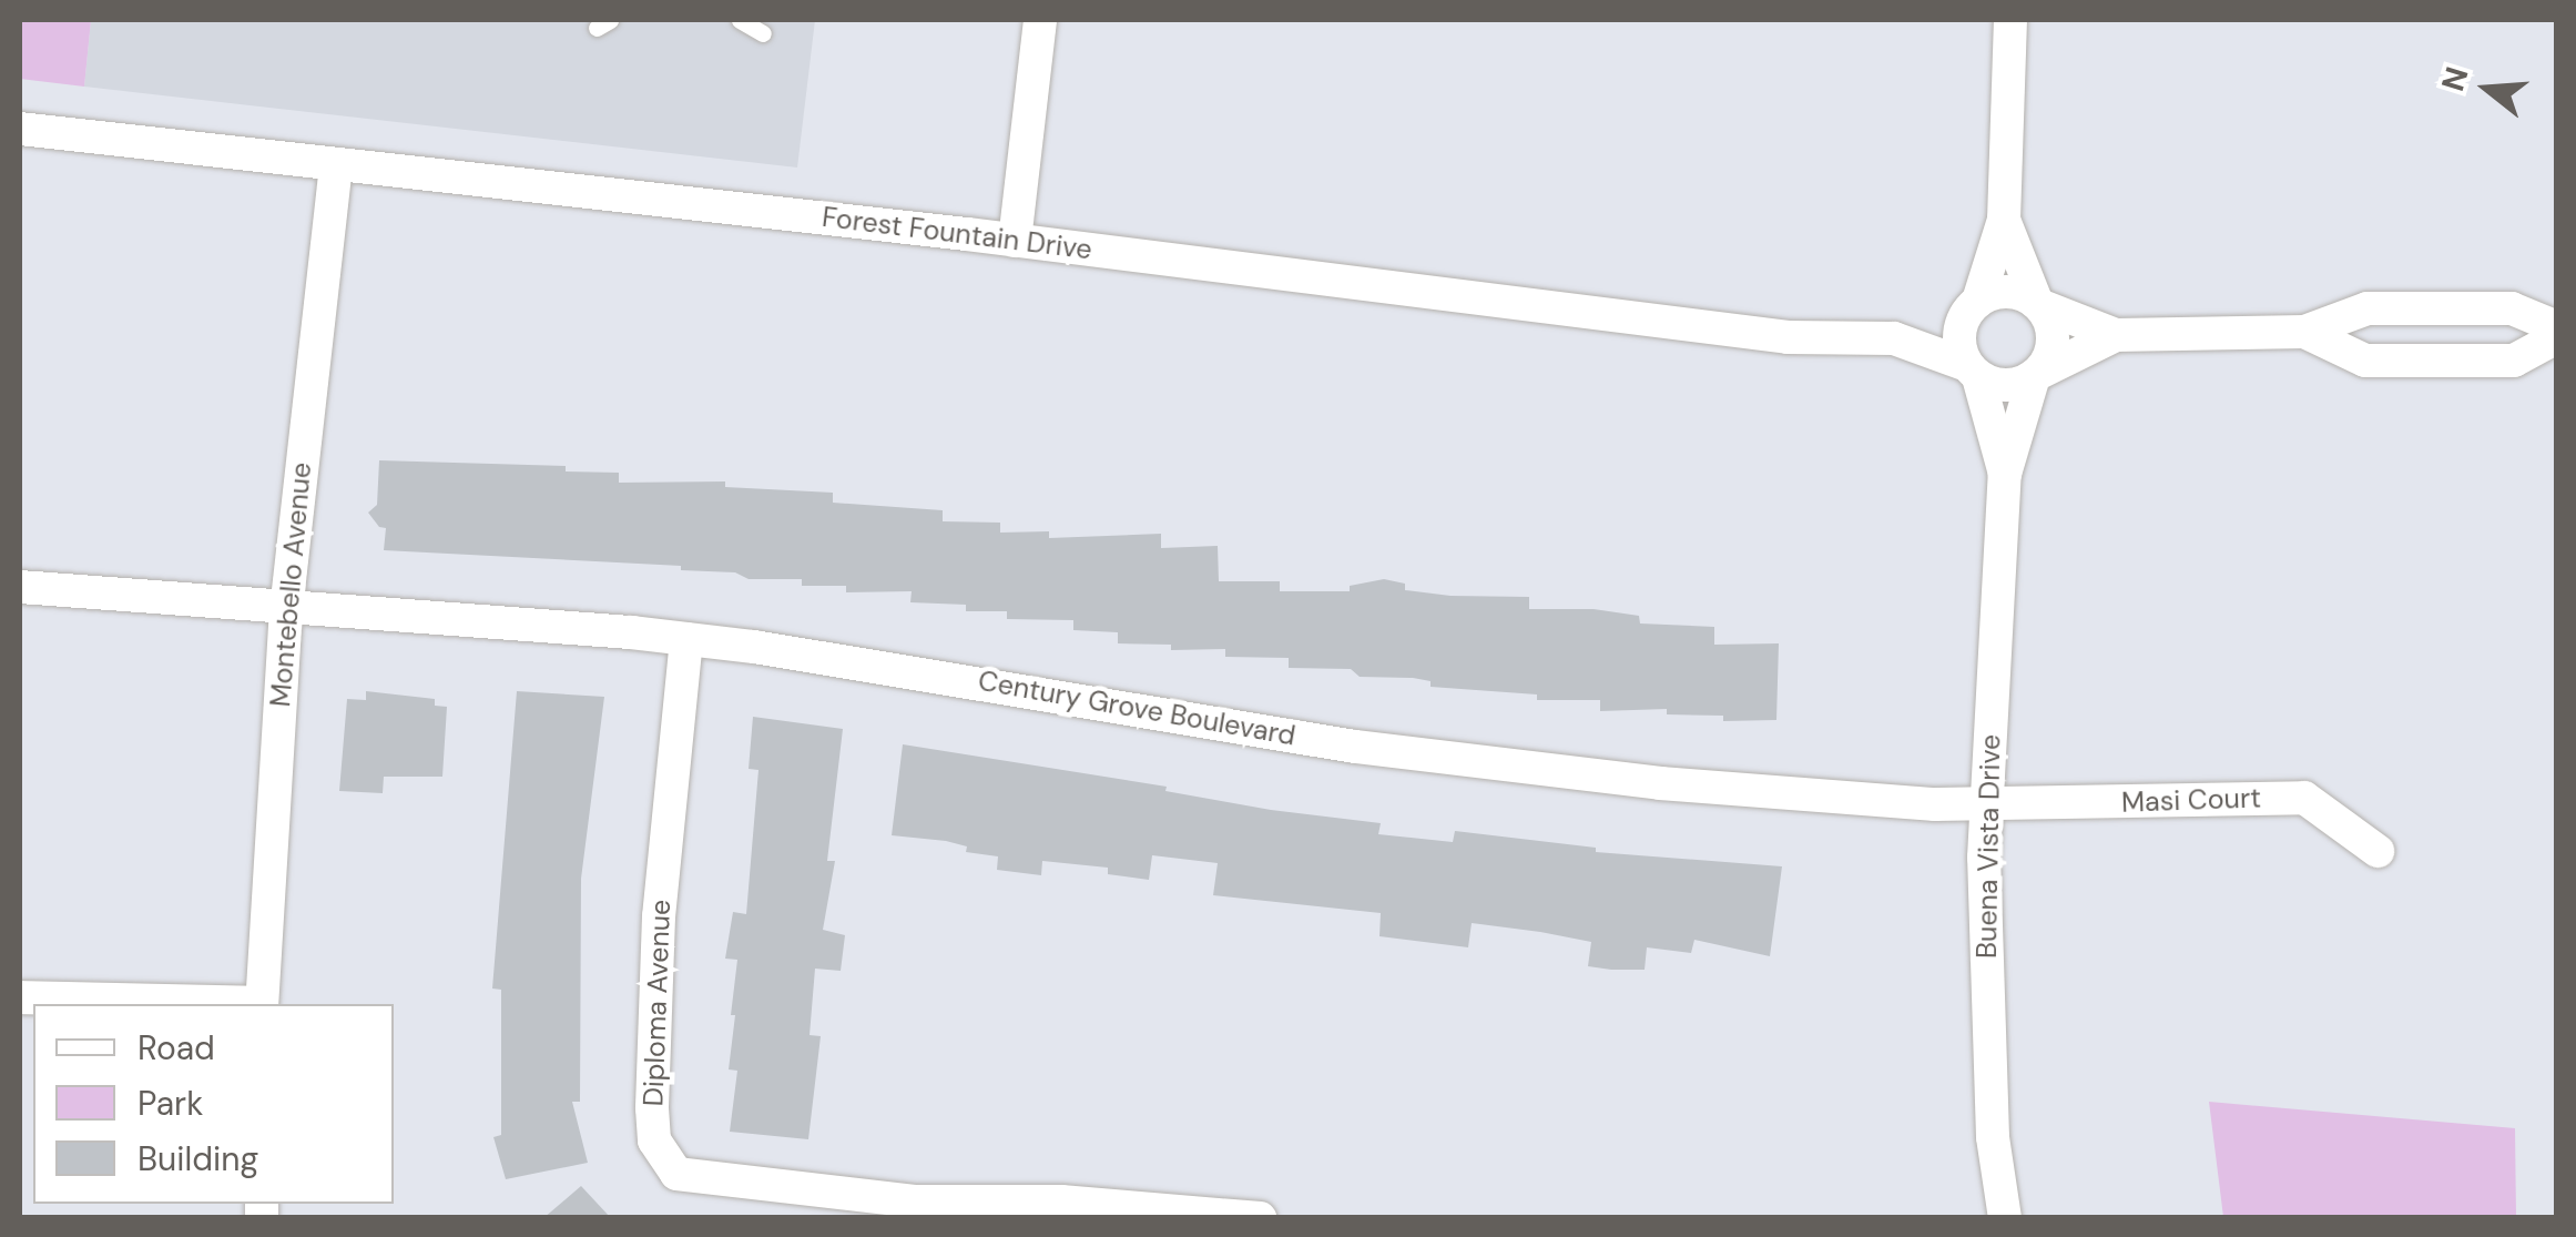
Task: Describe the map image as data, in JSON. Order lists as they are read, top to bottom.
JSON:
{
  "streets": {
    "street": [
      "Forest Fountain Drive",
      "Montebello Avenue",
      "Century Grove Boulevard",
      "Masi Court",
      "Buena Vista Drive",
      "Diploma Avenue"
    ]
  },
  "crossings": [
    ["Forest Fountain Drive", "Montebello Avenue"],
    ["Forest Fountain Drive", "Buena Vista Drive"],
    ["Montebello Avenue", "Century Grove Boulevard"],
    ["Century Grove Boulevard", "Masi Court"],
    ["Century Grove Boulevard", "Buena Vista Drive"],
    ["Century Grove Boulevard", "Diploma Avenue"],
    ["Masi Court", "Buena Vista Drive"]
  ],
  "legend": ["Road", "Park", "Building"],
  "north": "left"
}
